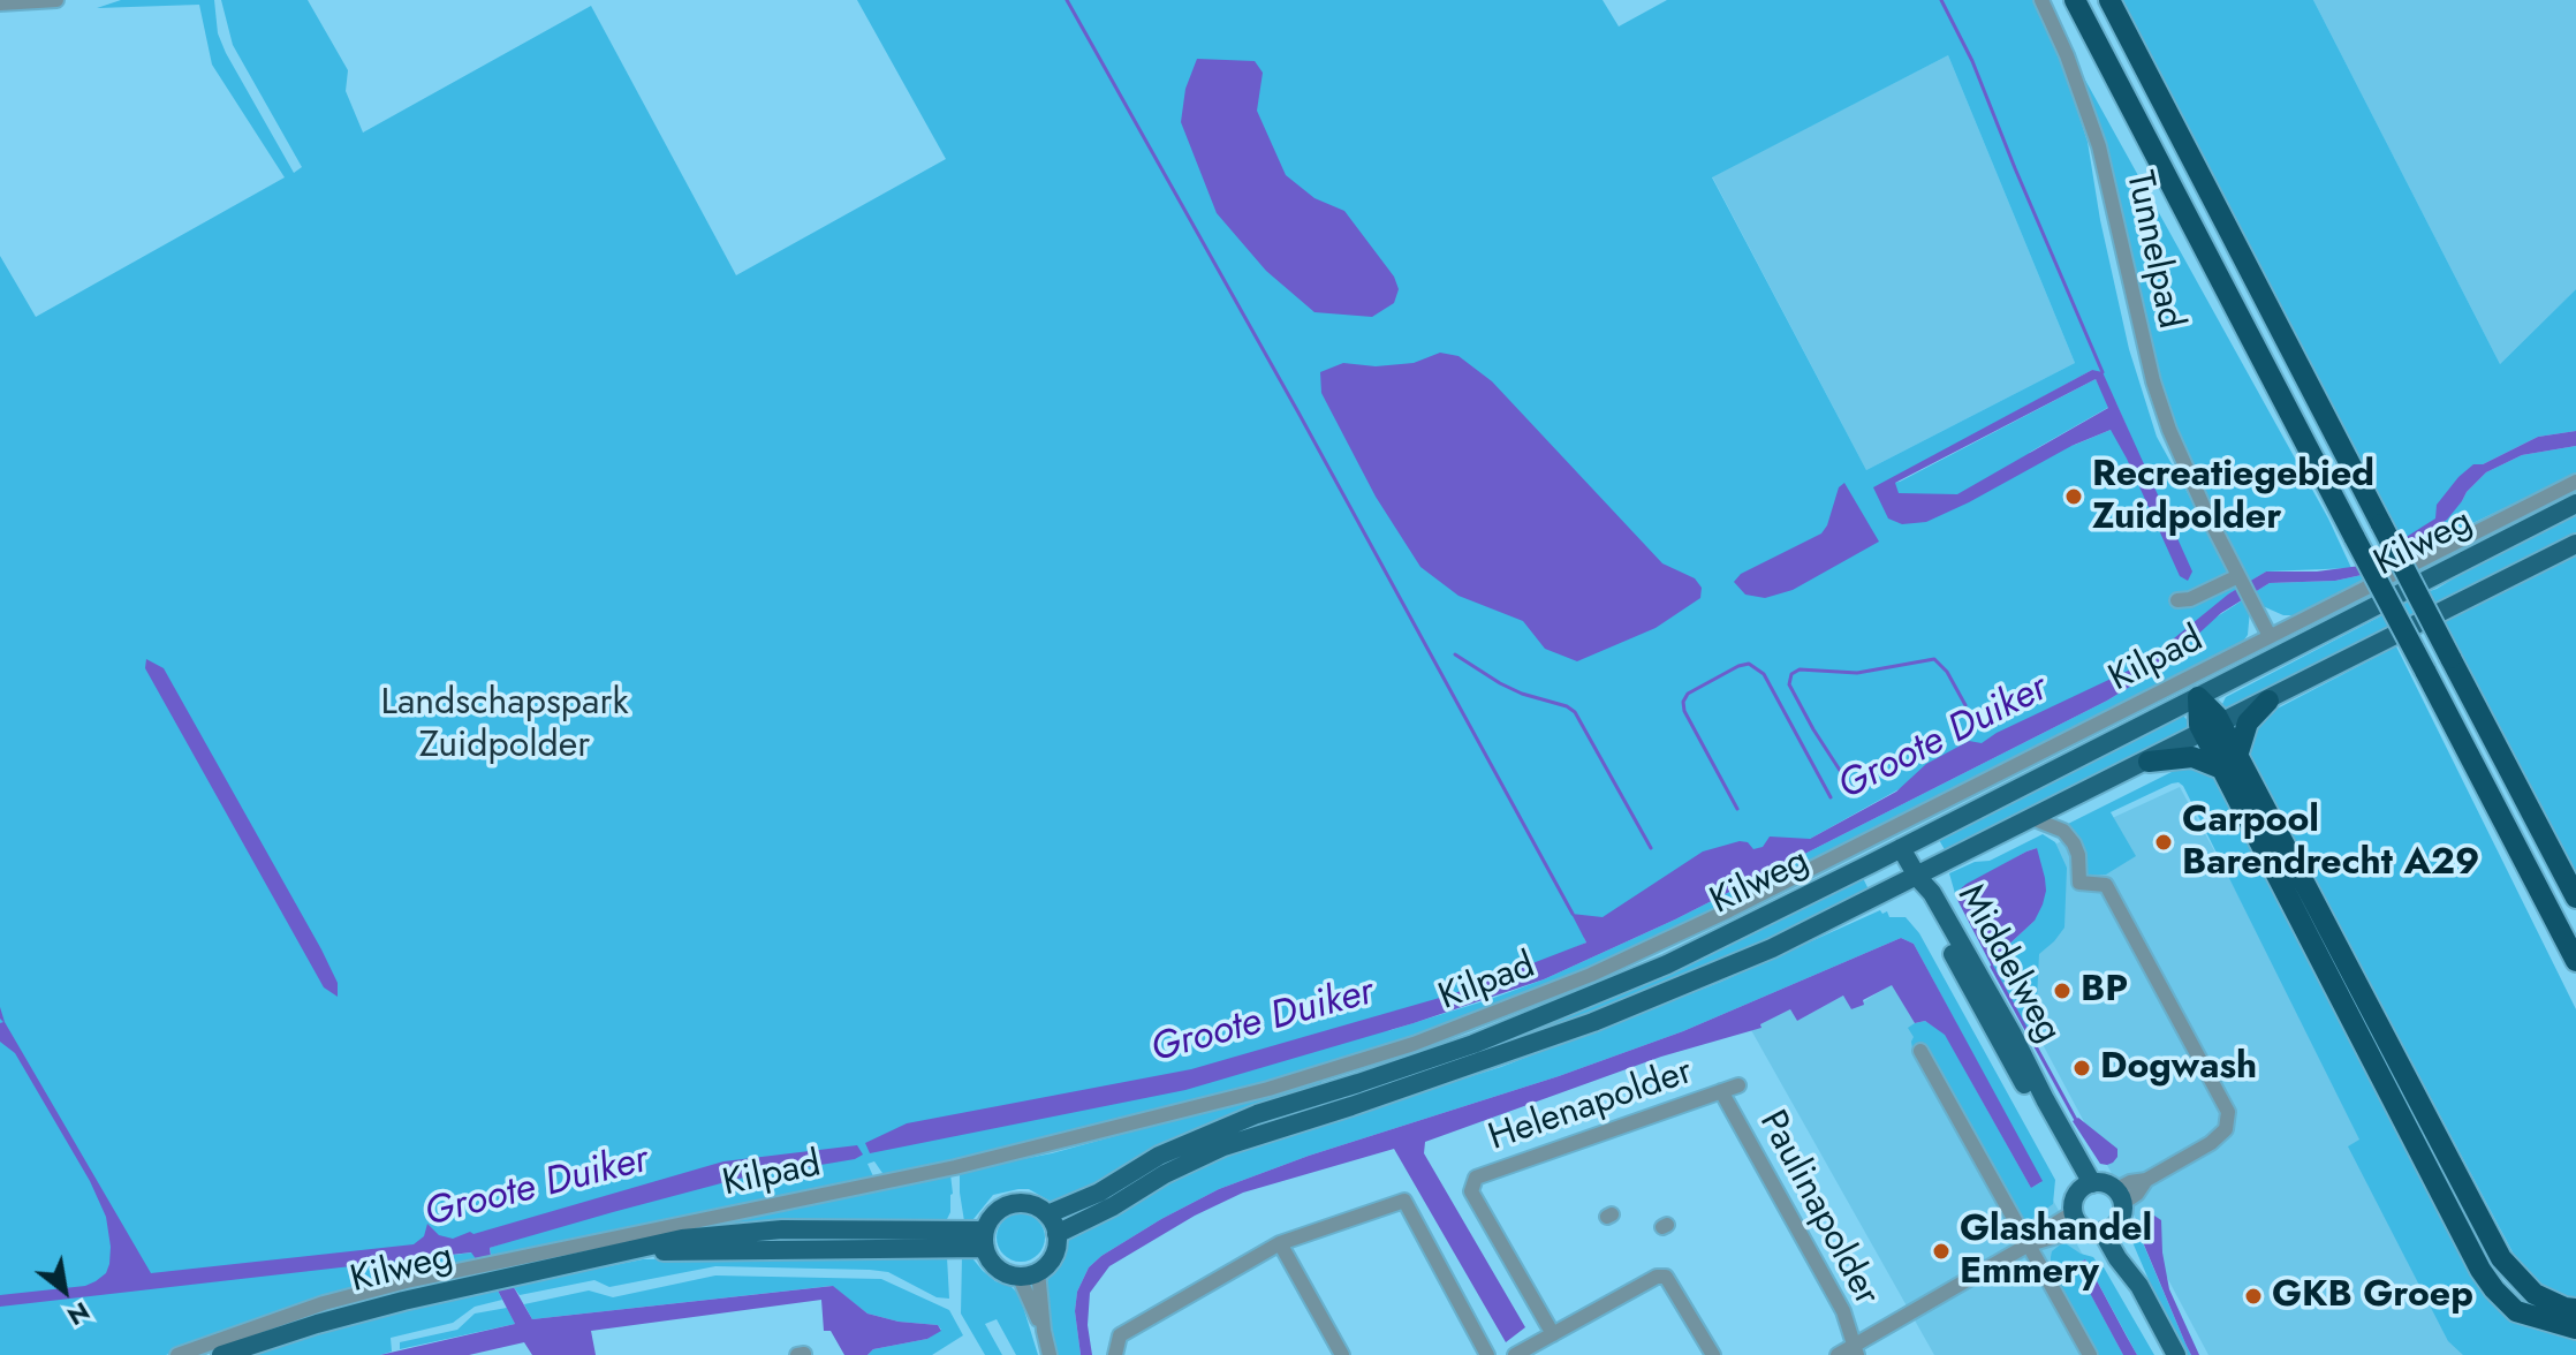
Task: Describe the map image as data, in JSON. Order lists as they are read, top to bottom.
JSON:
{
  "streets": {
    "main road": ["Kilweg", "Middelweg"],
    "street": [
      "Tunnelpad",
      "Kilpad",
      "Helenapolder",
      "Paulinapolder"
    ]
  },
  "crossings": [
    ["Tunnelpad", "Kilpad"],
    ["Kilweg", "Kilpad"],
    ["Kilweg", "Middelweg"],
    ["Helenapolder", "Paulinapolder"]
  ],
  "water": ["Groote Duiker"],
  "parks": ["Landschapspark Zuidpolder"],
  "places": [
    "Recreatiegebied Zuidpolder",
    "Carpool Barendrecht A29",
    "BP",
    "Dogwash",
    "Glashandel Emmery",
    "GKB Groep"
  ],
  "north": "bottom right"
}
